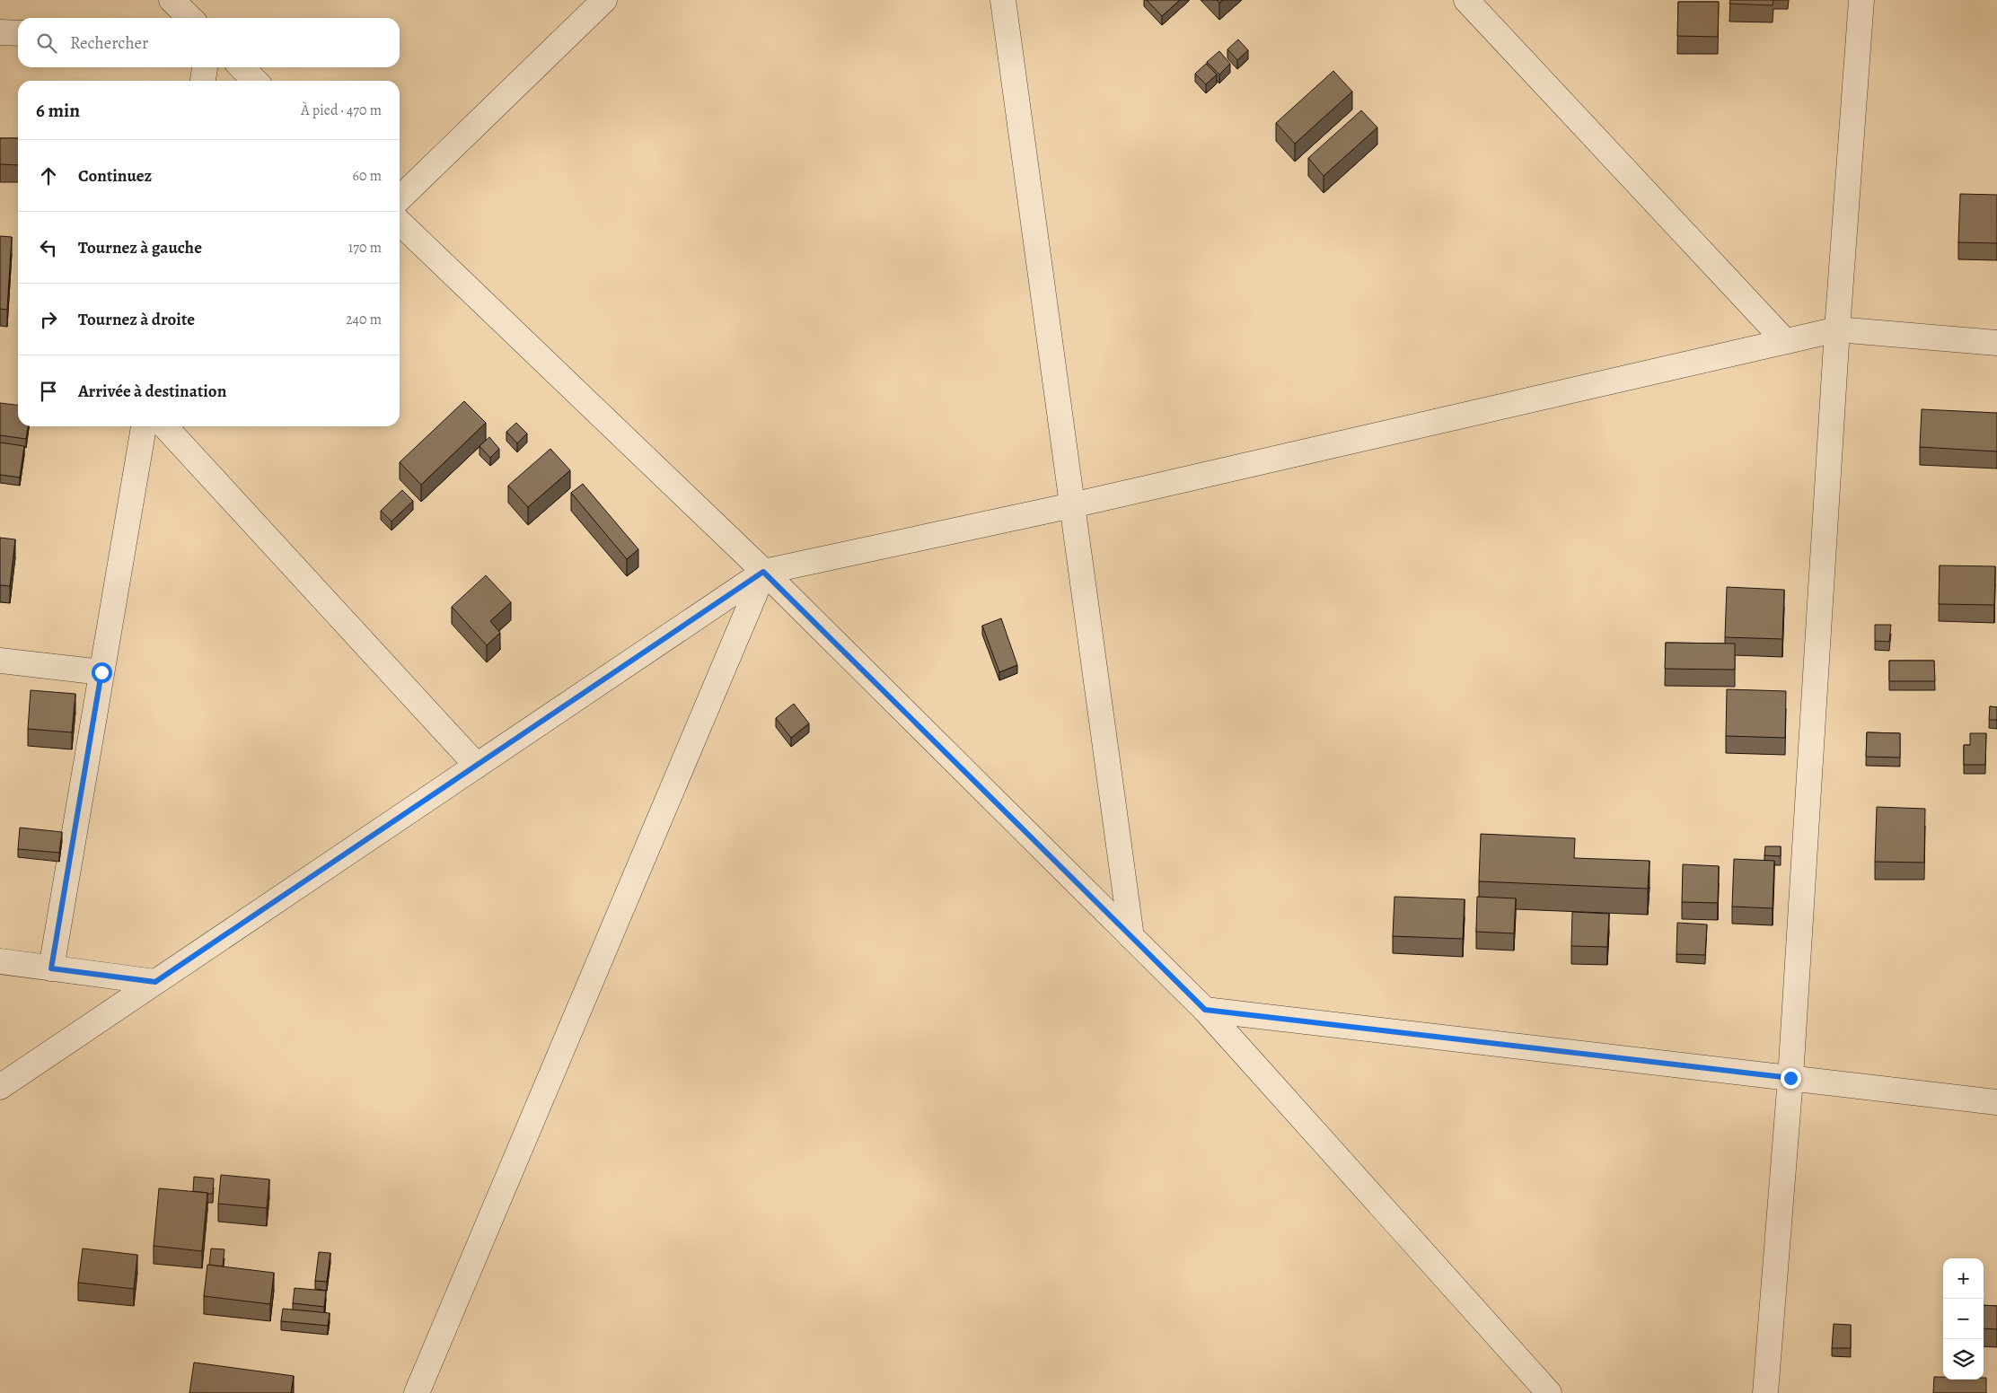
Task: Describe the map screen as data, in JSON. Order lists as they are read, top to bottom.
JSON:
{
  "page": {
    "search": "Rechercher",
    "heading": ["6 min", "À pied · 470 m"],
    "list": [
      ["Continuez", "60 m"],
      ["Tournez à gauche", "170 m"],
      ["Tournez à droite", "240 m"],
      "Arrivée à destination"
    ],
    "map_buttons": ["+", "−"]
  }
}
